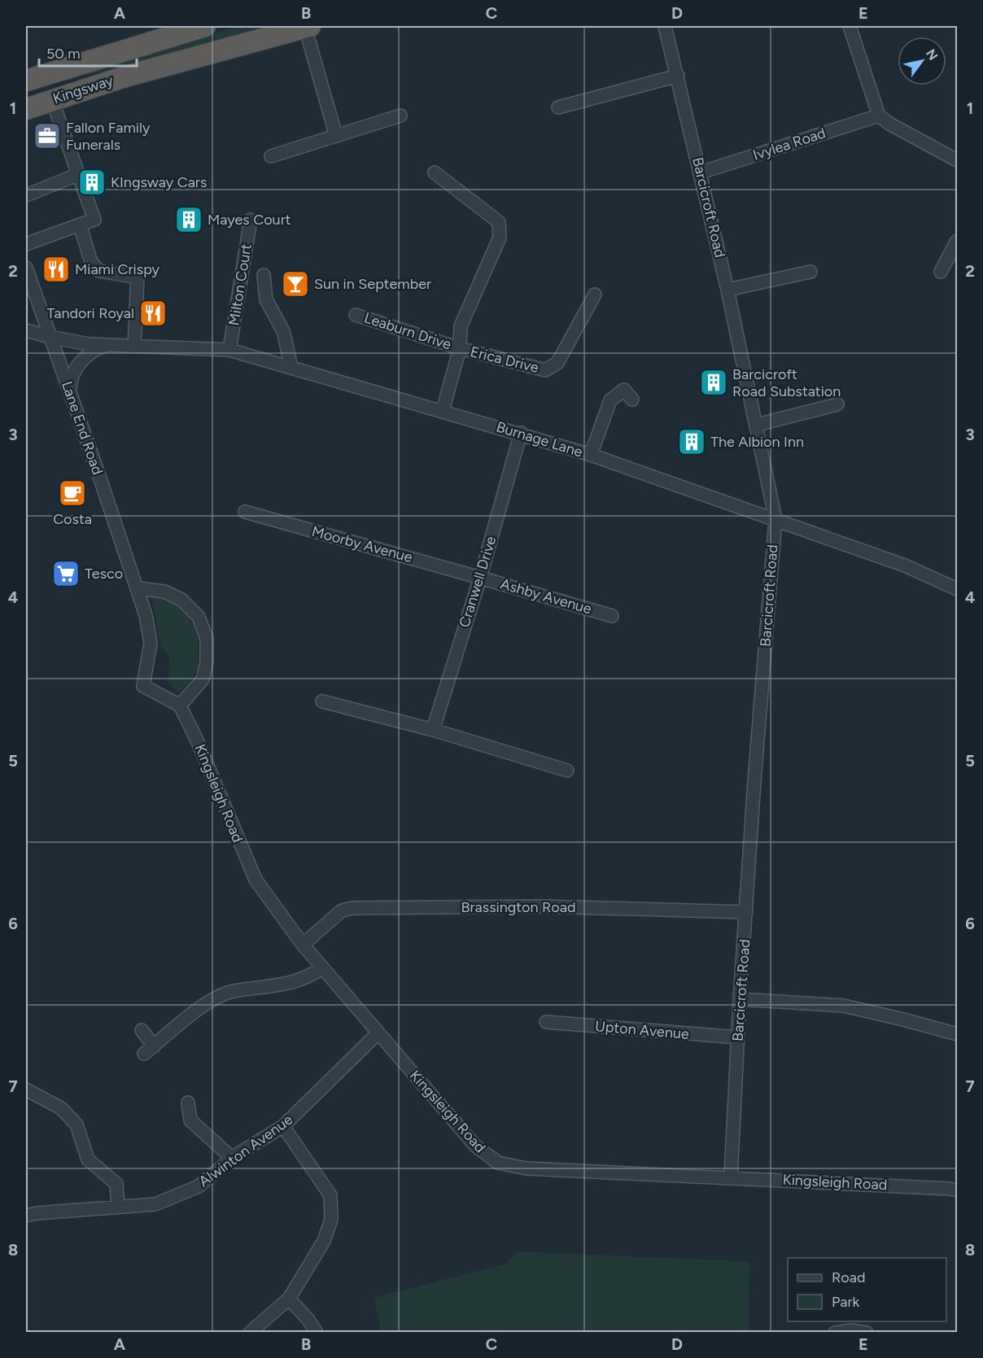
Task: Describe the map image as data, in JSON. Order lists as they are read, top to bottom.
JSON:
{
  "streets": {
    "highway": ["Kingsway"],
    "street": [
      "Ivylea Road",
      "Barcicroft Road",
      "Milton Court",
      "Leaburn Drive",
      "Erica Drive",
      "Lane End Road",
      "Burnage Lane",
      "Moorby Avenue",
      "Cranwell Drive",
      "Ashby Avenue",
      "Kingsleigh Road",
      "Brassington Road",
      "Upton Avenue",
      "Alwinton Avenue"
    ]
  },
  "crossings": [
    ["Ivylea Road", "Barcicroft Road"],
    ["Barcicroft Road", "Burnage Lane"],
    ["Barcicroft Road", "Kingsleigh Road"],
    ["Barcicroft Road", "Brassington Road"],
    ["Barcicroft Road", "Upton Avenue"],
    ["Milton Court", "Burnage Lane"],
    ["Leaburn Drive", "Erica Drive"],
    ["Lane End Road", "Burnage Lane"],
    ["Lane End Road", "Kingsleigh Road"],
    ["Burnage Lane", "Cranwell Drive"],
    ["Moorby Avenue", "Cranwell Drive"],
    ["Moorby Avenue", "Ashby Avenue"],
    ["Cranwell Drive", "Ashby Avenue"],
    ["Kingsleigh Road", "Brassington Road"],
    ["Kingsleigh Road", "Alwinton Avenue"]
  ],
  "places": {
    "office": ["Fallon Family Funerals"],
    "building": [
      "KIngsway Cars",
      "Mayes Court",
      "Barcicroft Road Substation",
      "The Albion Inn"
    ],
    "restaurant": ["Miami Crispy", "Tandori Royal"],
    "bar": ["Sun in September"],
    "cafe": ["Costa"],
    "supermarket": ["Tesco"]
  },
  "legend": ["Road", "Park"],
  "scale_bar": "50 m",
  "north": "top right",
  "grid": {
    "columns": [
      "A",
      "B",
      "C",
      "D",
      "E"
    ],
    "rows": [
      "1",
      "2",
      "3",
      "4",
      "5",
      "6",
      "7",
      "8"
    ]
  }
}
